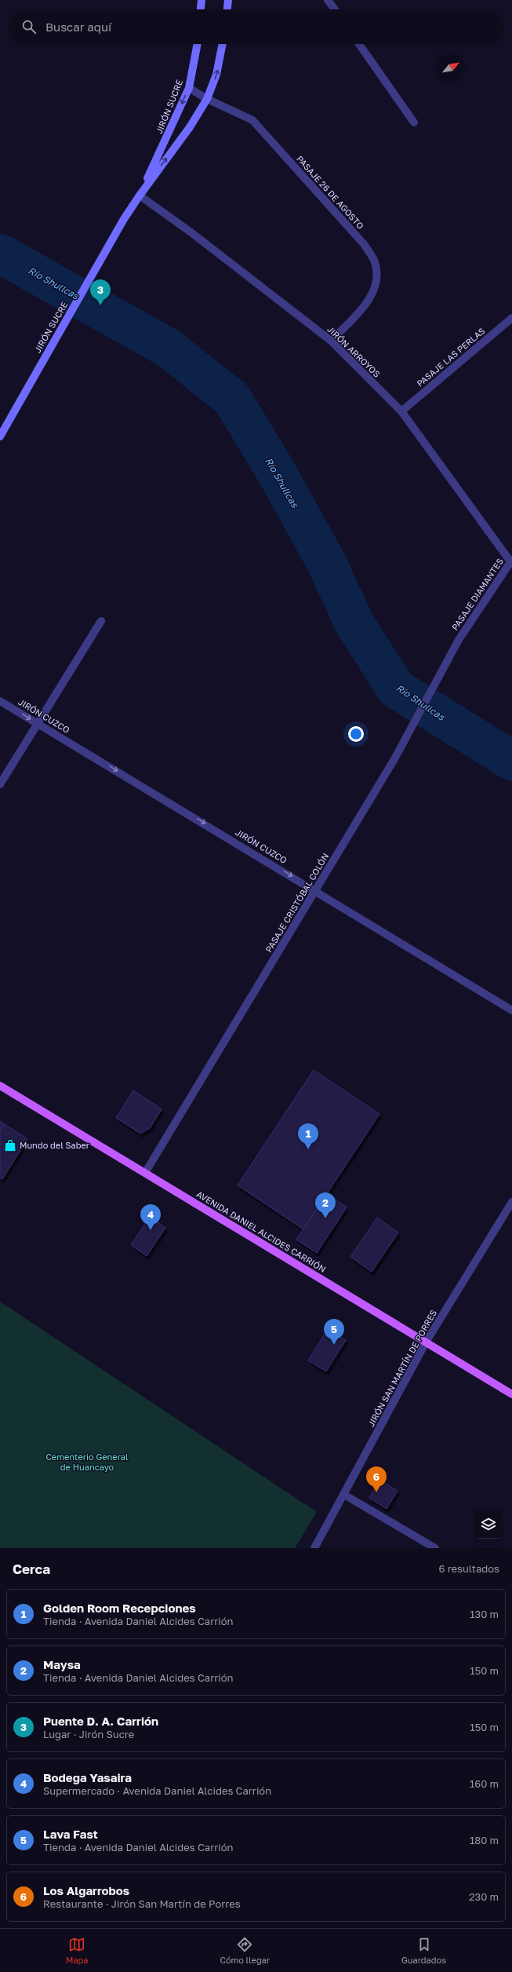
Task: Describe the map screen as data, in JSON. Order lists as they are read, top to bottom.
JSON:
{
  "streets": {
    "main road": ["AVENIDA DANIEL ALCIDES CARRIÓN"],
    "street": [
      "JIRÓN SUCRE",
      "PASAJE 26 DE AGOSTO",
      "JIRÓN ARROYOS",
      "PASAJE LAS PERLAS",
      "PASAJE DIAMANTES",
      "JIRÓN CUZCO",
      "PASAJE CRISTÓBAL COLÓN",
      "JIRÓN SAN MARTÍN DE PORRES"
    ]
  },
  "crossings": [
    ["JIRÓN SUCRE", "PASAJE 26 DE AGOSTO"],
    ["JIRÓN SUCRE", "JIRÓN ARROYOS"],
    ["PASAJE 26 DE AGOSTO", "JIRÓN ARROYOS"],
    ["JIRÓN ARROYOS", "PASAJE LAS PERLAS"],
    ["JIRÓN ARROYOS", "PASAJE DIAMANTES"],
    ["PASAJE DIAMANTES", "PASAJE CRISTÓBAL COLÓN"],
    ["JIRÓN CUZCO", "PASAJE CRISTÓBAL COLÓN"],
    ["PASAJE CRISTÓBAL COLÓN", "AVENIDA DANIEL ALCIDES CARRIÓN"],
    ["AVENIDA DANIEL ALCIDES CARRIÓN", "JIRÓN SAN MARTÍN DE PORRES"]
  ],
  "one_way": ["JIRÓN CUZCO"],
  "water": ["Río Shullcas"],
  "parks": ["Cementerio General de Huancayo"],
  "places": {
    "shop": ["Mundo del Saber"]
  },
  "north": "top right",
  "page": {
    "search": "Buscar aquí",
    "pins": [
      "3",
      "1",
      "2",
      "4",
      "5",
      "6"
    ],
    "heading": ["Cerca", "6 resultados"],
    "list": [
      {
        "mark": "1",
        "name": "Golden Room Recepciones",
        "note": "Tienda · Avenida Daniel Alcides Carrión",
        "value": "130 m"
      },
      {
        "mark": "2",
        "name": "Maysa",
        "note": "Tienda · Avenida Daniel Alcides Carrión",
        "value": "150 m"
      },
      {
        "mark": "3",
        "name": "Puente D. A. Carrión",
        "note": "Lugar · Jirón Sucre",
        "value": "150 m"
      },
      {
        "mark": "4",
        "name": "Bodega Yasaira",
        "note": "Supermercado · Avenida Daniel Alcides Carrión",
        "value": "160 m"
      },
      {
        "mark": "5",
        "name": "Lava Fast",
        "note": "Tienda · Avenida Daniel Alcides Carrión",
        "value": "180 m"
      },
      {
        "mark": "6",
        "name": "Los Algarrobos",
        "note": "Restaurante · Jirón San Martín de Porres",
        "value": "230 m"
      }
    ],
    "nav": ["Mapa", "Cómo llegar", "Guardados"]
  }
}
